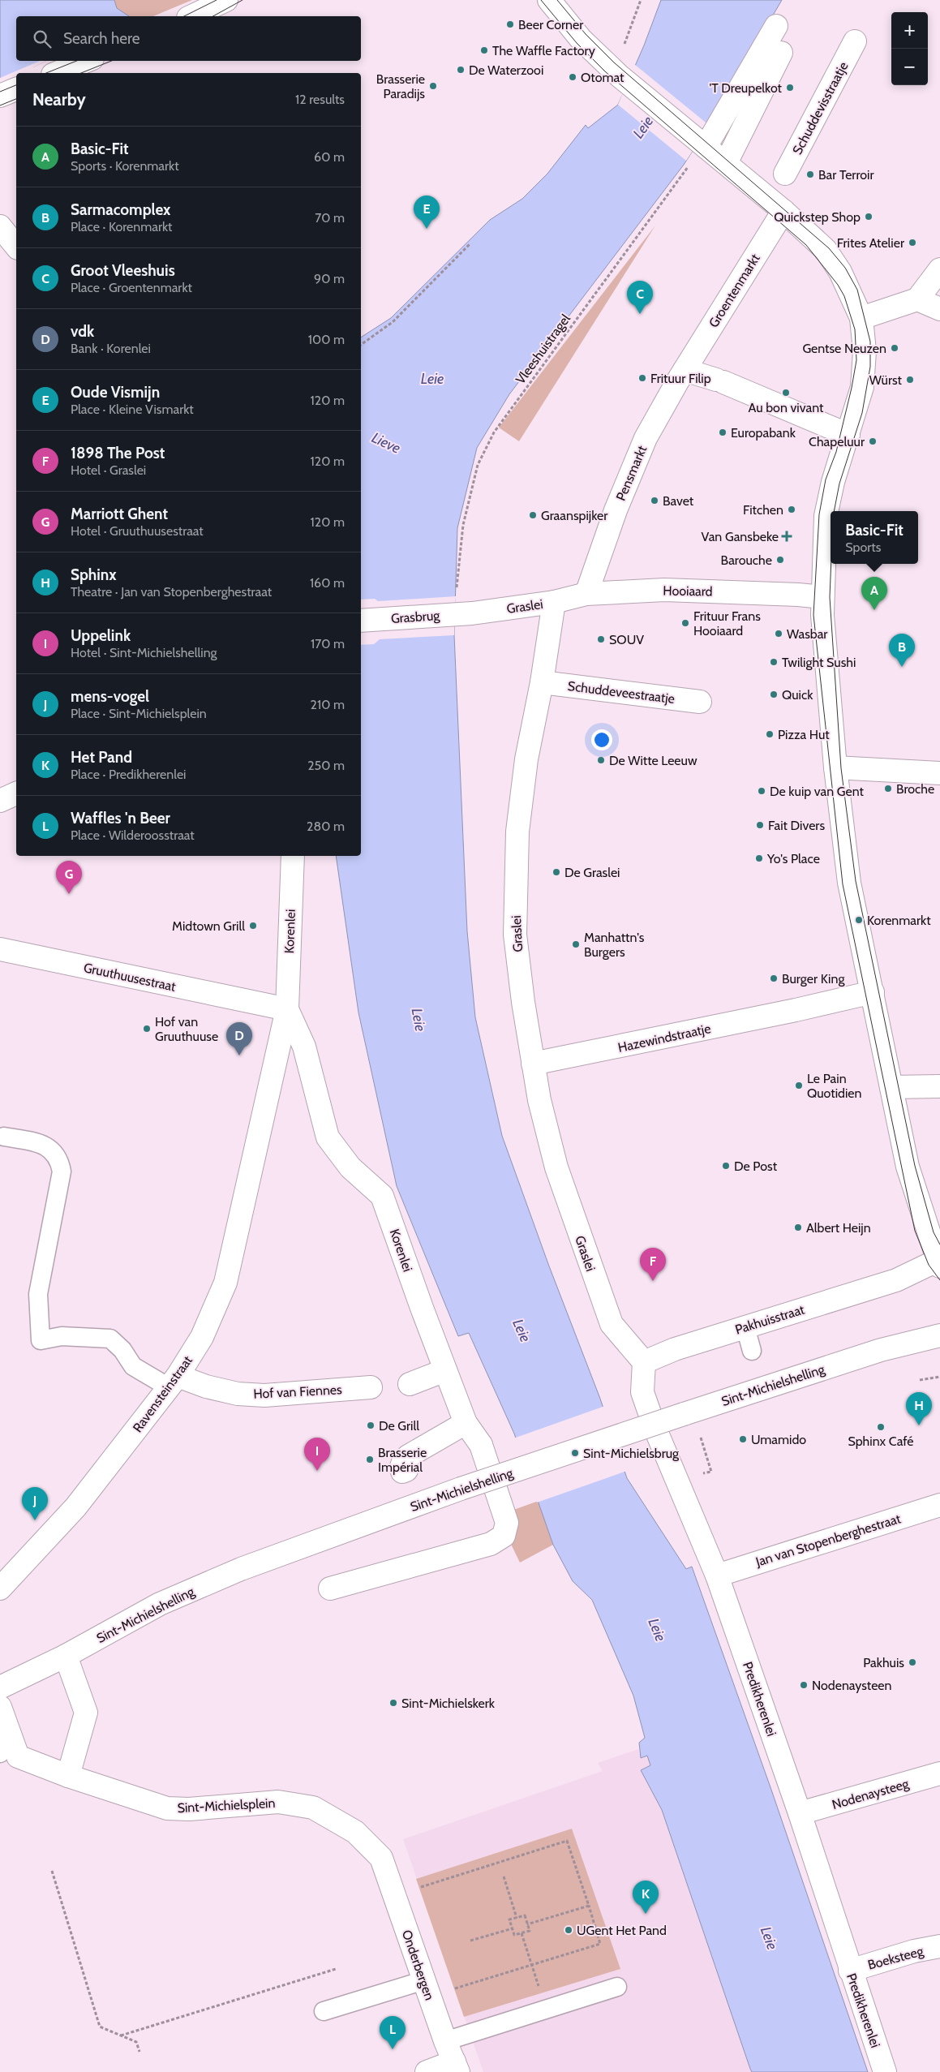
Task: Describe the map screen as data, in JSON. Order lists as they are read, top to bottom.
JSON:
{
  "streets": {
    "street": [
      "Schuddevisstraatje",
      "Groentenmarkt",
      "Pensmarkt",
      "Hooiaard",
      "Graslei",
      "Grasbrug",
      "Schuddeveestraatje",
      "Korenlei",
      "Gruuthuusestraat",
      "Hazewindstraatje",
      "Pakhuisstraat",
      "Sint-Michielshelling",
      "Hof van Fiennes",
      "Ravensteinstraat",
      "Jan van Stopenberghestraat",
      "Predikherenlei",
      "Nodenaysteeg",
      "Sint-Michielsplein",
      "Boeksteeg",
      "Onderbergen"
    ],
    "path": ["Vleeshuistragel"]
  },
  "crossings": [
    ["Groentenmarkt", "Pensmarkt"],
    ["Pensmarkt", "Hooiaard"],
    ["Hooiaard", "Graslei"],
    ["Graslei", "Grasbrug"],
    ["Graslei", "Schuddeveestraatje"],
    ["Graslei", "Hazewindstraatje"],
    ["Graslei", "Pakhuisstraat"],
    ["Graslei", "Predikherenlei"],
    ["Korenlei", "Gruuthuusestraat"],
    ["Korenlei", "Ravensteinstraat"],
    ["Pakhuisstraat", "Predikherenlei"],
    ["Hof van Fiennes", "Ravensteinstraat"],
    ["Jan van Stopenberghestraat", "Predikherenlei"],
    ["Predikherenlei", "Nodenaysteeg"],
    ["Predikherenlei", "Boeksteeg"],
    ["Sint-Michielsplein", "Onderbergen"]
  ],
  "water": ["Leie", "Lieve"],
  "places": {
    "other": [
      "Beer Corner",
      "The Waffle Factory",
      "De Waterzooi",
      "Otomat",
      "Brasserie Paradijs",
      "'T Dreupelkot",
      "Bar Terroir",
      "Quickstep Shop",
      "Frites Atelier",
      "Gentse Neuzen",
      "Frituur Filip",
      "Würst",
      "Au bon vivant",
      "Europabank",
      "Chapeluur",
      "Bavet",
      "Fitchen",
      "Graanspijker",
      "Barouche",
      "Frituur Frans Hooiaard",
      "Wasbar",
      "SOUV",
      "Twilight Sushi",
      "Quick",
      "Pizza Hut",
      "De Witte Leeuw",
      "Broche",
      "De kuip van Gent",
      "Fait Divers",
      "Yo's Place",
      "De Graslei",
      "Korenmarkt",
      "Midtown Grill",
      "Manhattn's Burgers",
      "Burger King",
      "Hof van Gruuthuuse",
      "Le Pain Quotidien",
      "De Post",
      "Albert Heijn",
      "De Grill",
      "Sphinx Café",
      "Umamido",
      "Sint-Michielsbrug",
      "Brasserie Impérial",
      "Pakhuis",
      "Nodenaysteen",
      "Sint-Michielskerk",
      "UGent Het Pand"
    ],
    "health": ["Van Gansbeke"]
  },
  "page": {
    "map_buttons": ["+", "−"],
    "search": "Search here",
    "heading": ["Nearby", "12 results"],
    "list": [
      {
        "mark": "A",
        "name": "Basic-Fit",
        "note": "Sports · Korenmarkt",
        "value": "60 m"
      },
      {
        "mark": "B",
        "name": "Sarmacomplex",
        "note": "Place · Korenmarkt",
        "value": "70 m"
      },
      {
        "mark": "C",
        "name": "Groot Vleeshuis",
        "note": "Place · Groentenmarkt",
        "value": "90 m"
      },
      {
        "mark": "D",
        "name": "vdk",
        "note": "Bank · Korenlei",
        "value": "100 m"
      },
      {
        "mark": "E",
        "name": "Oude Vismijn",
        "note": "Place · Kleine Vismarkt",
        "value": "120 m"
      },
      {
        "mark": "F",
        "name": "1898 The Post",
        "note": "Hotel · Graslei",
        "value": "120 m"
      },
      {
        "mark": "G",
        "name": "Marriott Ghent",
        "note": "Hotel · Gruuthuusestraat",
        "value": "120 m"
      },
      {
        "mark": "H",
        "name": "Sphinx",
        "note": "Theatre · Jan van Stopenberghestraat",
        "value": "160 m"
      },
      {
        "mark": "I",
        "name": "Uppelink",
        "note": "Hotel · Sint-Michielshelling",
        "value": "170 m"
      },
      {
        "mark": "J",
        "name": "mens-vogel",
        "note": "Place · Sint-Michielsplein",
        "value": "210 m"
      },
      {
        "mark": "K",
        "name": "Het Pand",
        "note": "Place · Predikherenlei",
        "value": "250 m"
      },
      {
        "mark": "L",
        "name": "Waffles 'n Beer",
        "note": "Place · Wilderoosstraat",
        "value": "280 m"
      }
    ],
    "pins": [
      "E",
      "C",
      "A",
      "B",
      "G",
      "D",
      "F",
      "H",
      "I",
      "J",
      "K",
      "L"
    ],
    "popup": ["Basic-Fit", "Sports"]
  }
}
